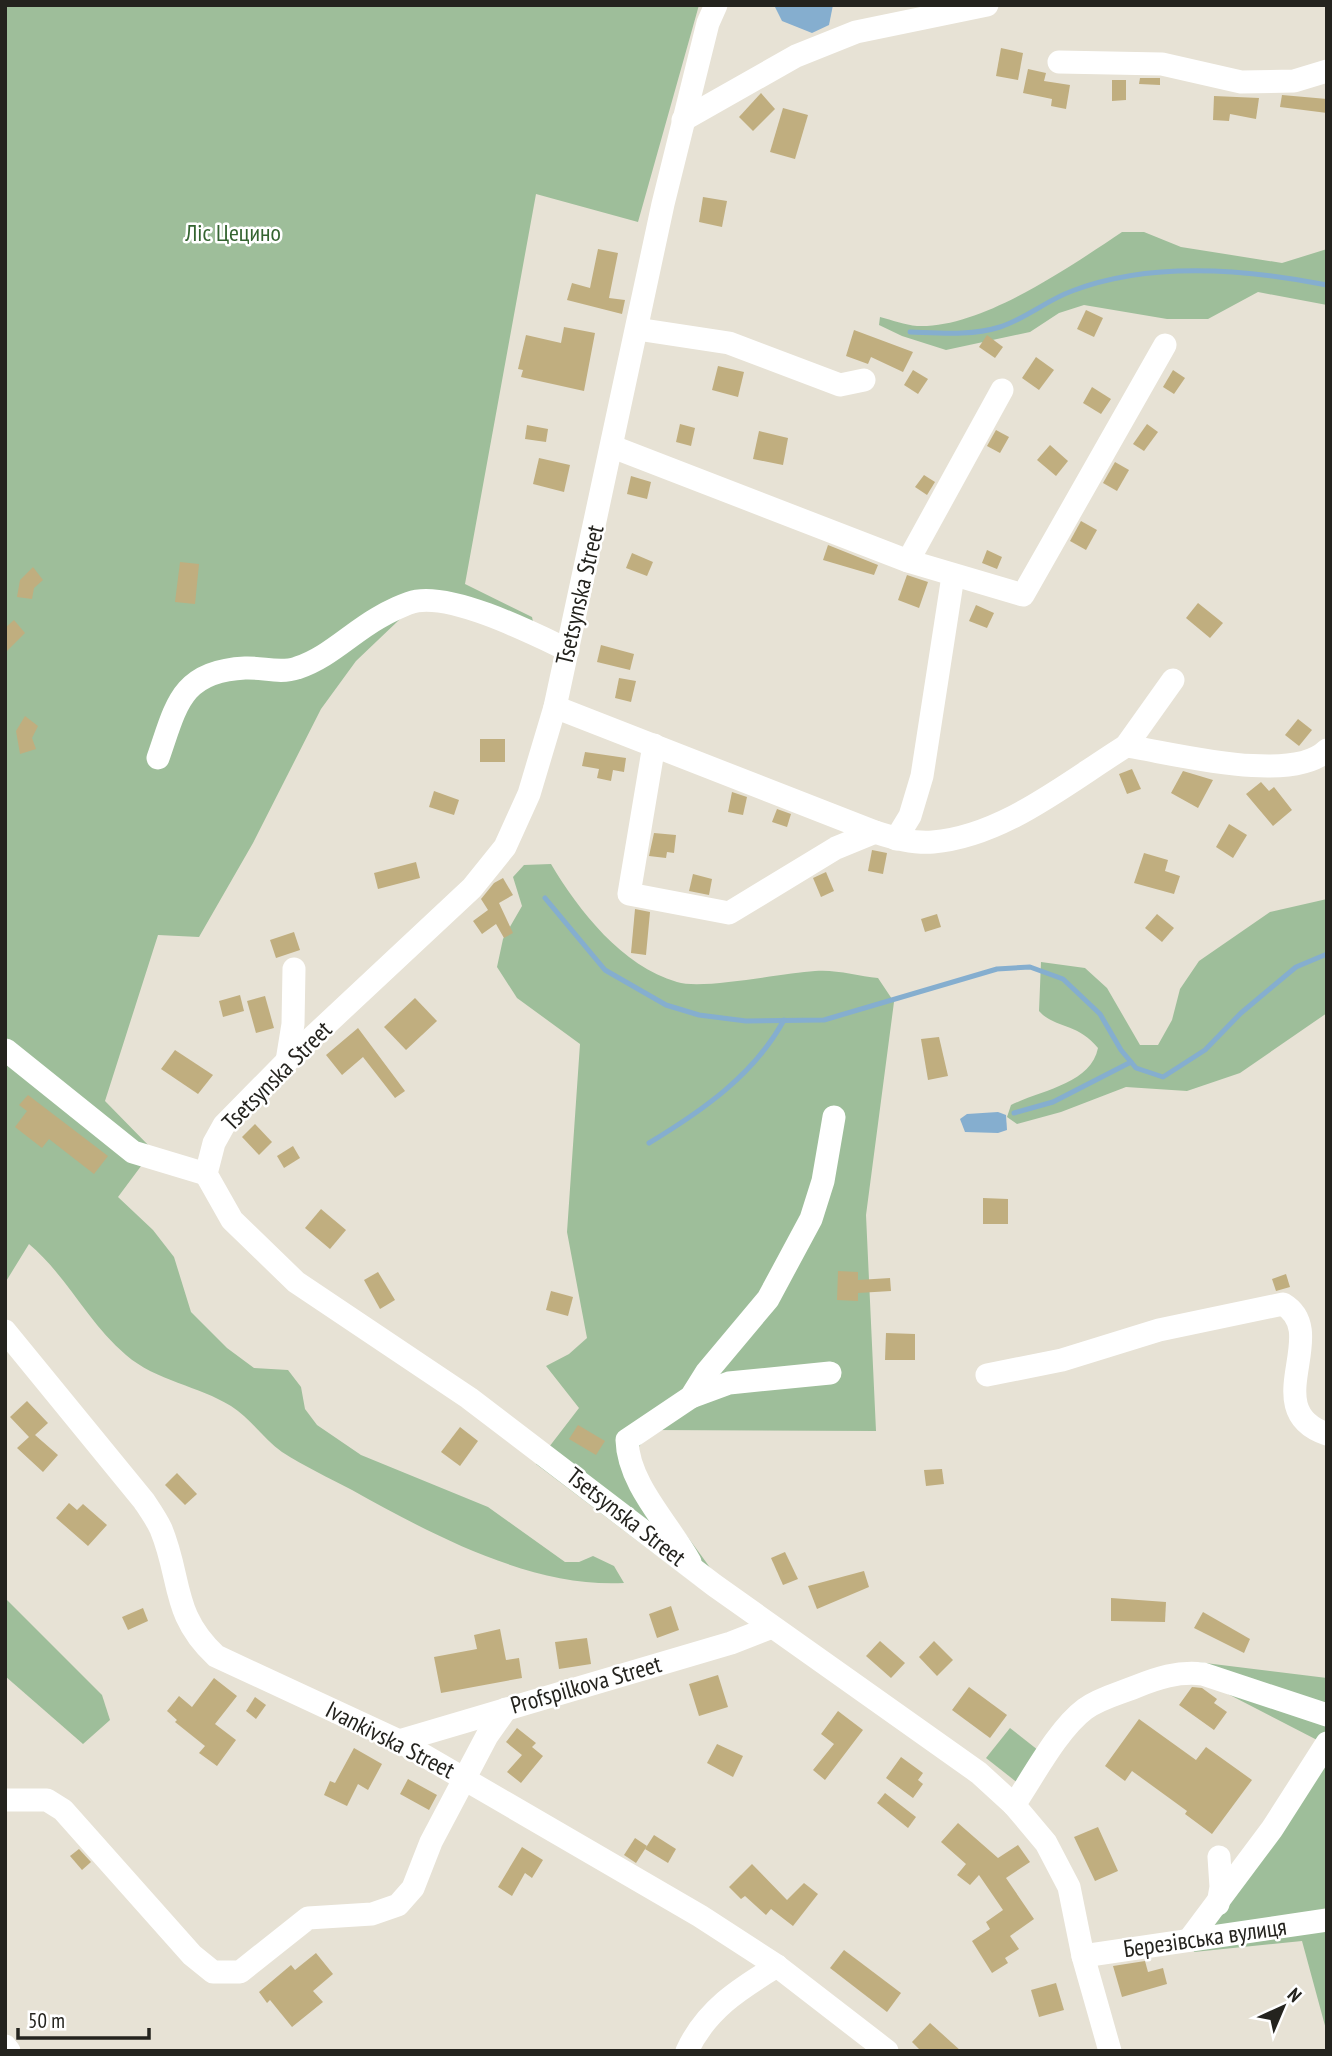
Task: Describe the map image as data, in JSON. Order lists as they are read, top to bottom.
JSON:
{
  "streets": {
    "street": [
      "Tsetsynska Street",
      "Profspilkova Street",
      "Ivankivska Street",
      "Березівська вулиця"
    ]
  },
  "crossings": [
    ["Tsetsynska Street", "Profspilkova Street"],
    ["Tsetsynska Street", "Березівська вулиця"],
    ["Profspilkova Street", "Ivankivska Street"]
  ],
  "parks": ["Ліс Цецино"],
  "scale_bar": "50 m",
  "north": "top right"
}
